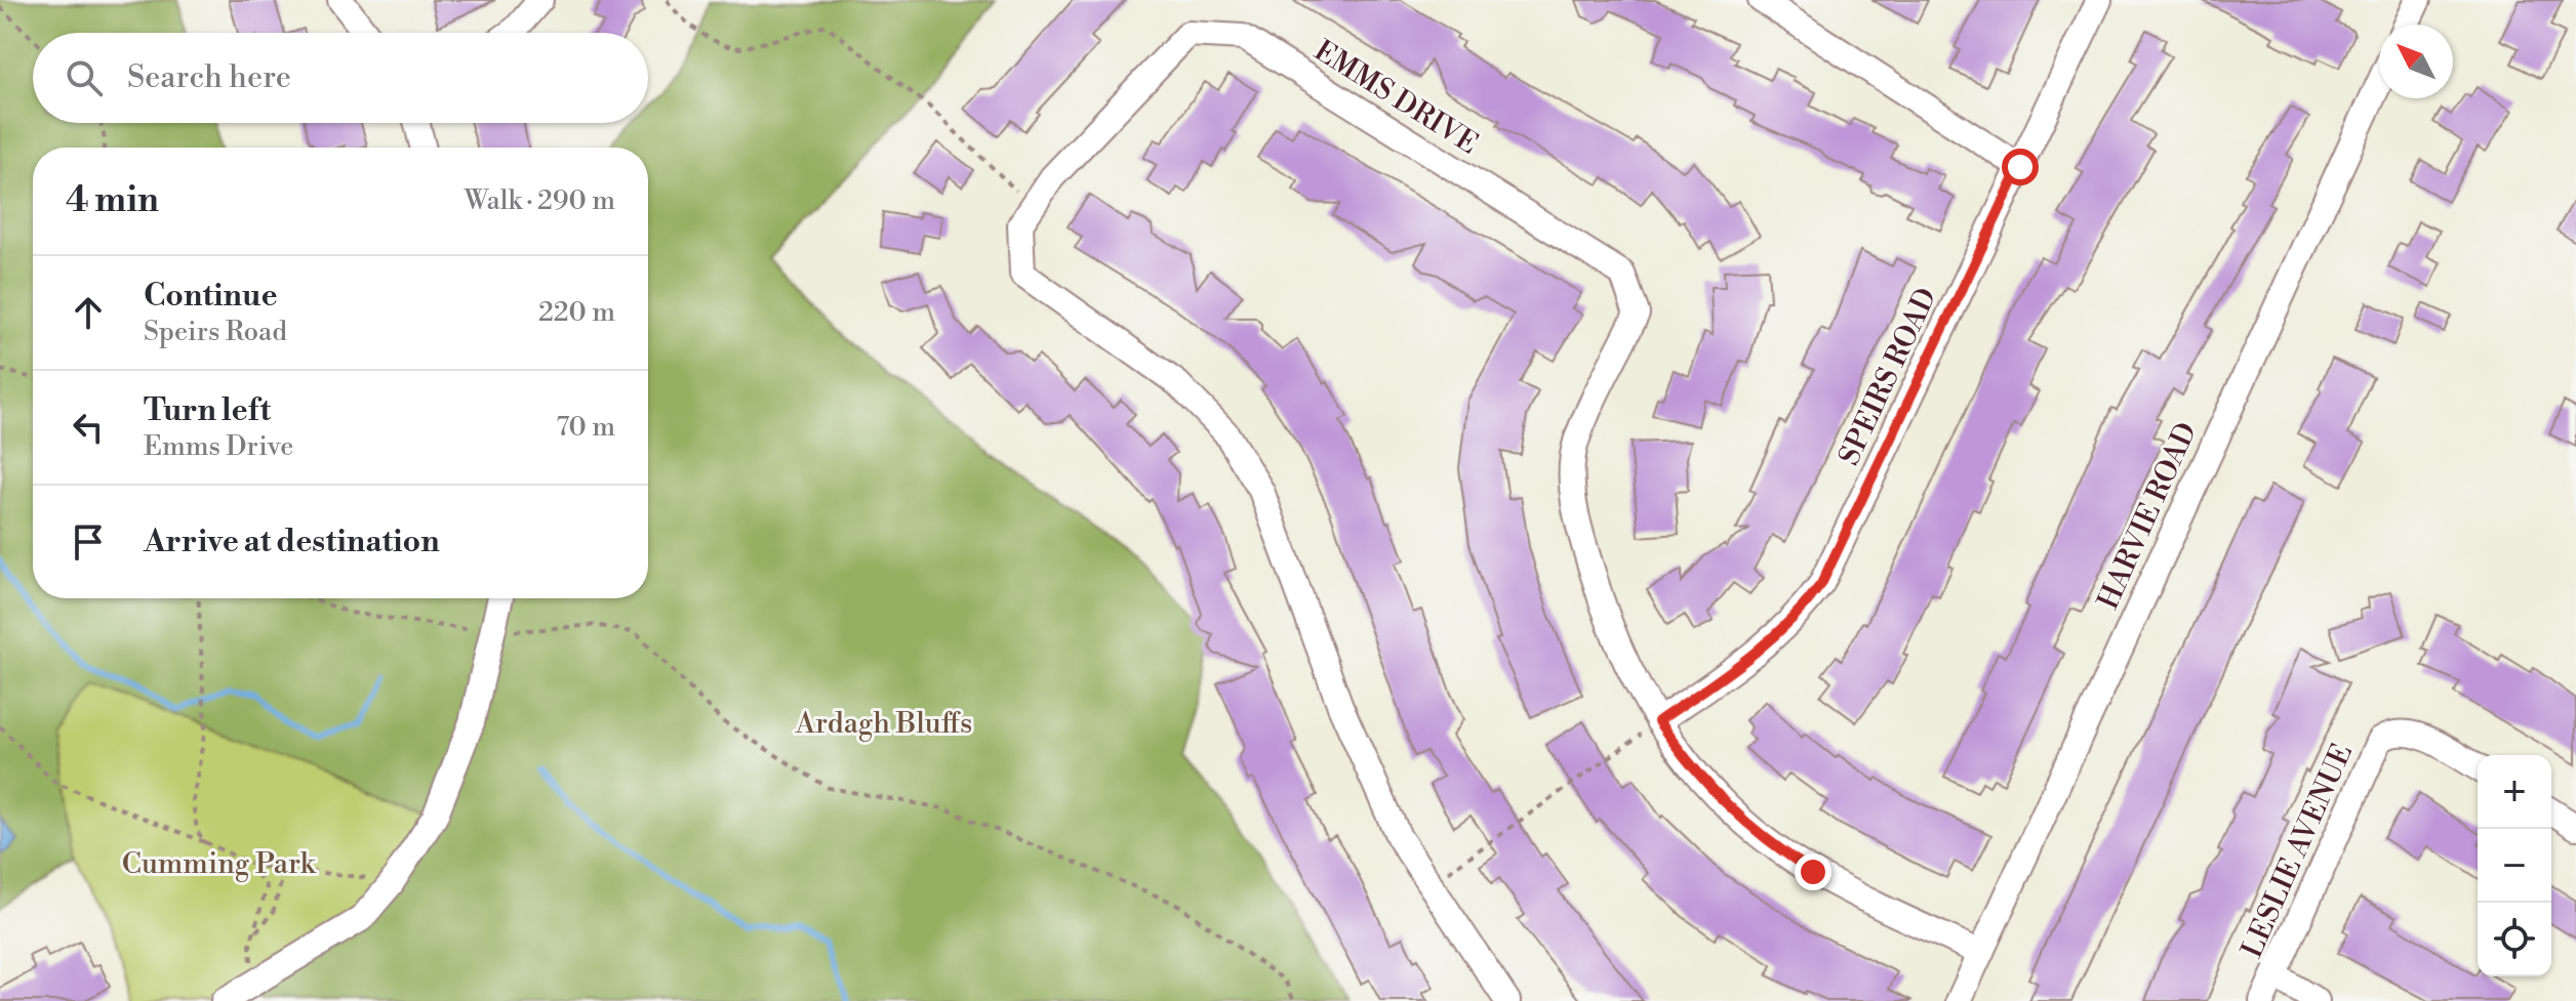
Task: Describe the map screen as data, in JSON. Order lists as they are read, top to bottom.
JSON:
{
  "streets": {
    "street": [
      "EMMS DRIVE",
      "SPEIRS ROAD",
      "HARVIE ROAD",
      "LESLIE AVENUE"
    ]
  },
  "crossings": [
    ["EMMS DRIVE", "SPEIRS ROAD"],
    ["EMMS DRIVE", "HARVIE ROAD"]
  ],
  "parks": ["Ardagh Bluffs", "Cumming Park"],
  "north": "top left",
  "page": {
    "search": "Search here",
    "heading": ["4 min", "Walk · 290 m"],
    "list": [
      ["Continue", "Speirs Road", "220 m"],
      ["Turn left", "Emms Drive", "70 m"],
      "Arrive at destination"
    ],
    "map_buttons": ["+", "−"]
  }
}
